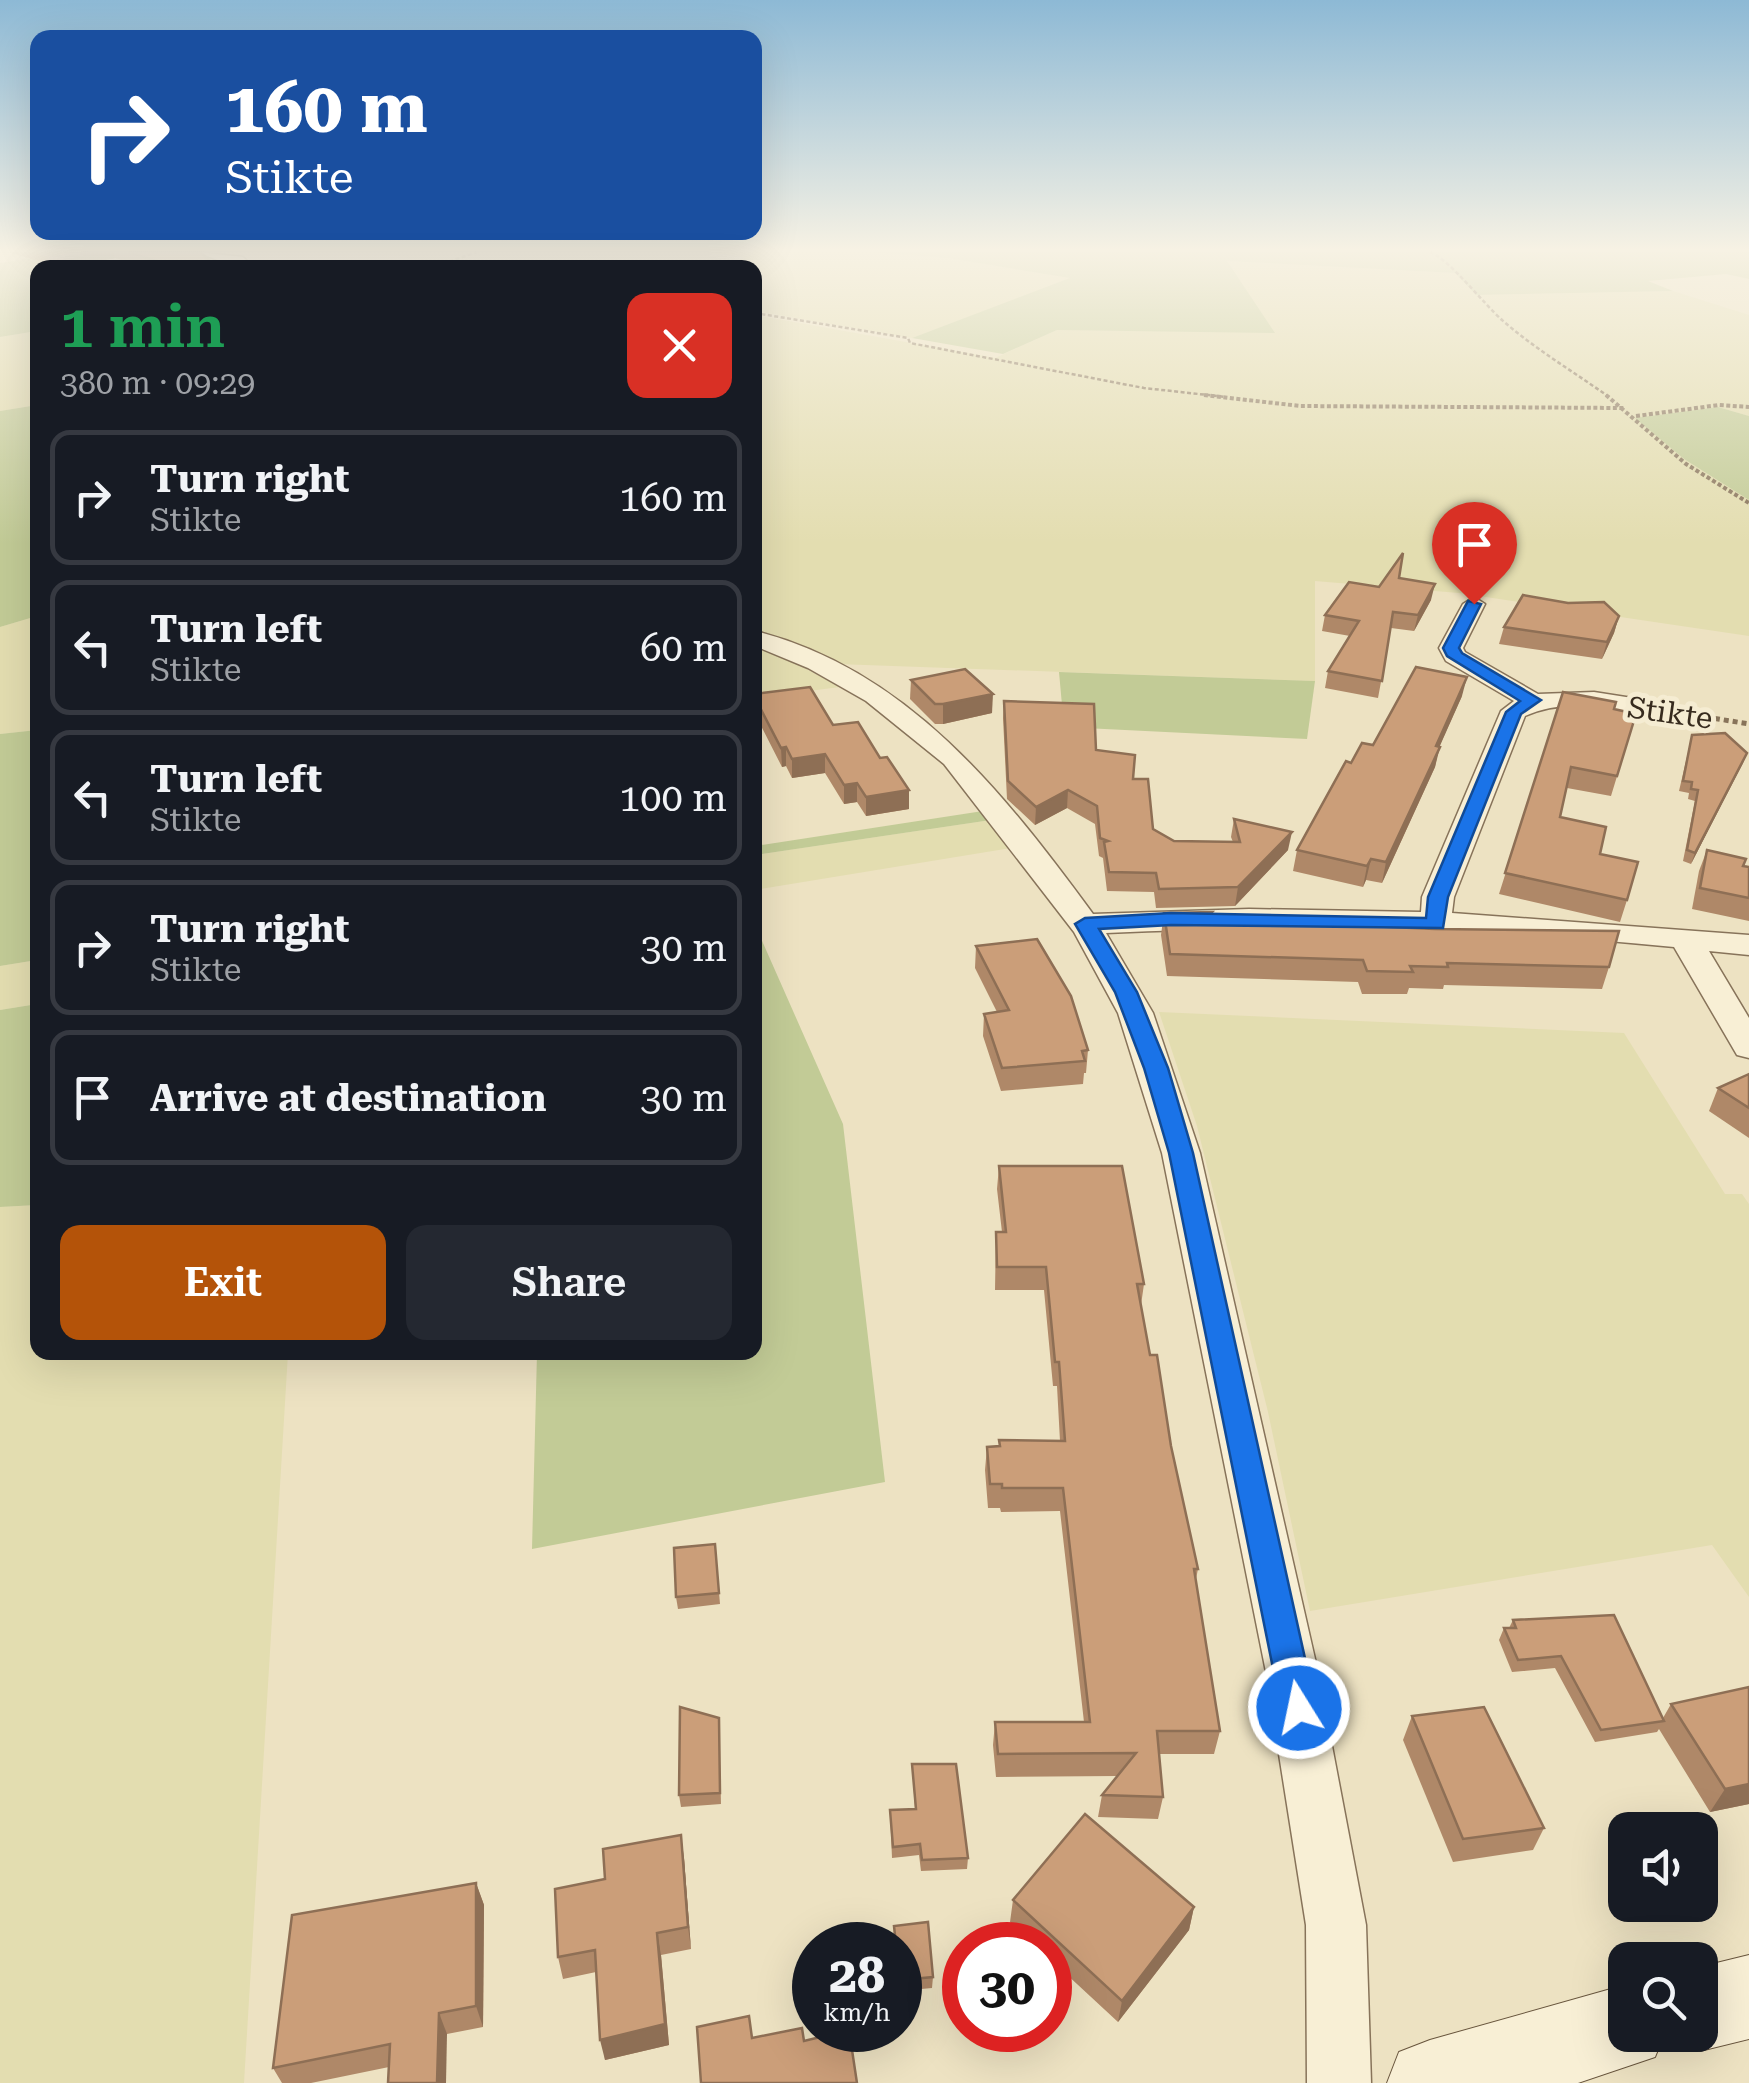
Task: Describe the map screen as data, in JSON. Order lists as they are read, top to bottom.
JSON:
{
  "streets": {
    "street": ["Stikte"]
  },
  "page": {
    "turn": ["160 m", "Stikte"],
    "heading": ["1 min", "380 m · 09:29"],
    "list": [
      {
        "name": "Turn right",
        "note": "Stikte",
        "value": "160 m"
      },
      {
        "name": "Turn left",
        "note": "Stikte",
        "value": "60 m"
      },
      {
        "name": "Turn left",
        "note": "Stikte",
        "value": "100 m"
      },
      {
        "name": "Turn right",
        "note": "Stikte",
        "value": "30 m"
      },
      {
        "name": "Arrive at destination",
        "value": "30 m"
      }
    ],
    "buttons": ["Exit", "Share"],
    "speed": "28 km/h",
    "limit": "30"
  }
}
